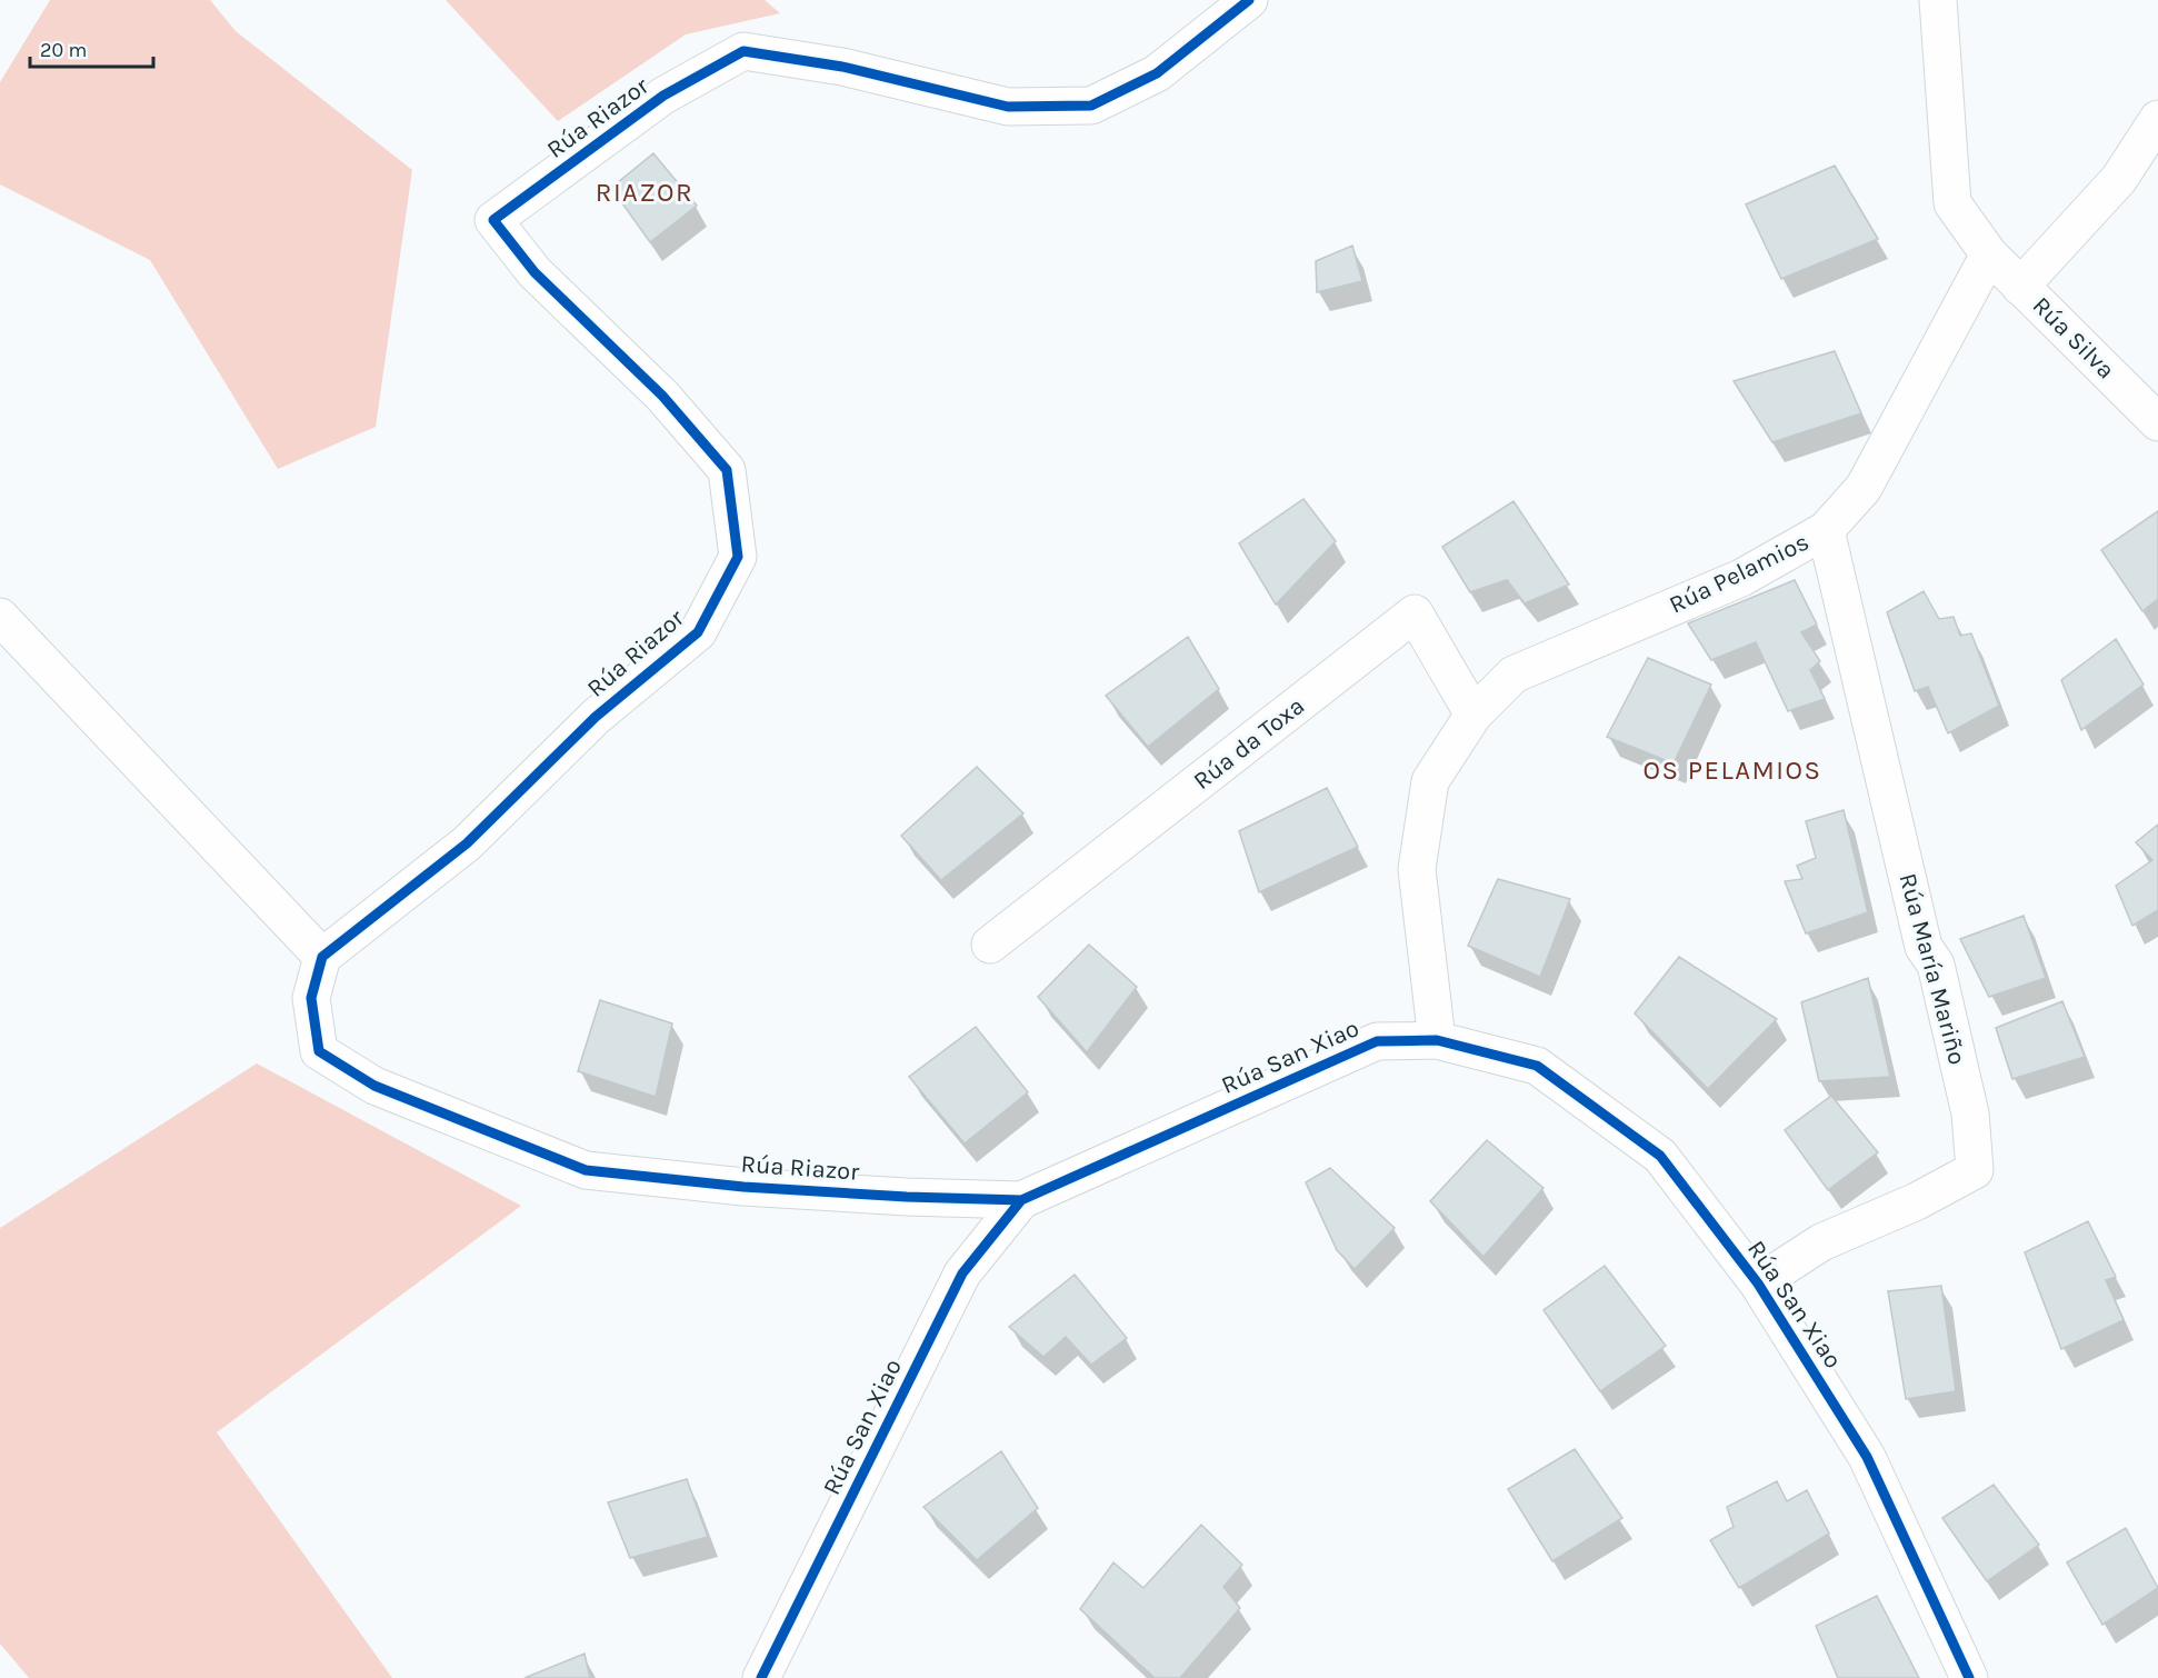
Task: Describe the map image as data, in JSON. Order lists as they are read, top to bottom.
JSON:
{
  "streets": {
    "street": [
      "Rúa Riazor",
      "Rúa Silva",
      "Rúa Pelamios",
      "Rúa da Toxa",
      "Rúa María Mariño",
      "Rúa San Xiao"
    ]
  },
  "crossings": [
    ["Rúa Riazor", "Rúa San Xiao"],
    ["Rúa Silva", "Rúa Pelamios"],
    ["Rúa Pelamios", "Rúa da Toxa"],
    ["Rúa Pelamios", "Rúa María Mariño"],
    ["Rúa Pelamios", "Rúa San Xiao"],
    ["Rúa María Mariño", "Rúa San Xiao"]
  ],
  "districts": ["RIAZOR", "OS PELAMIOS"],
  "scale_bar": "20 m"
}
